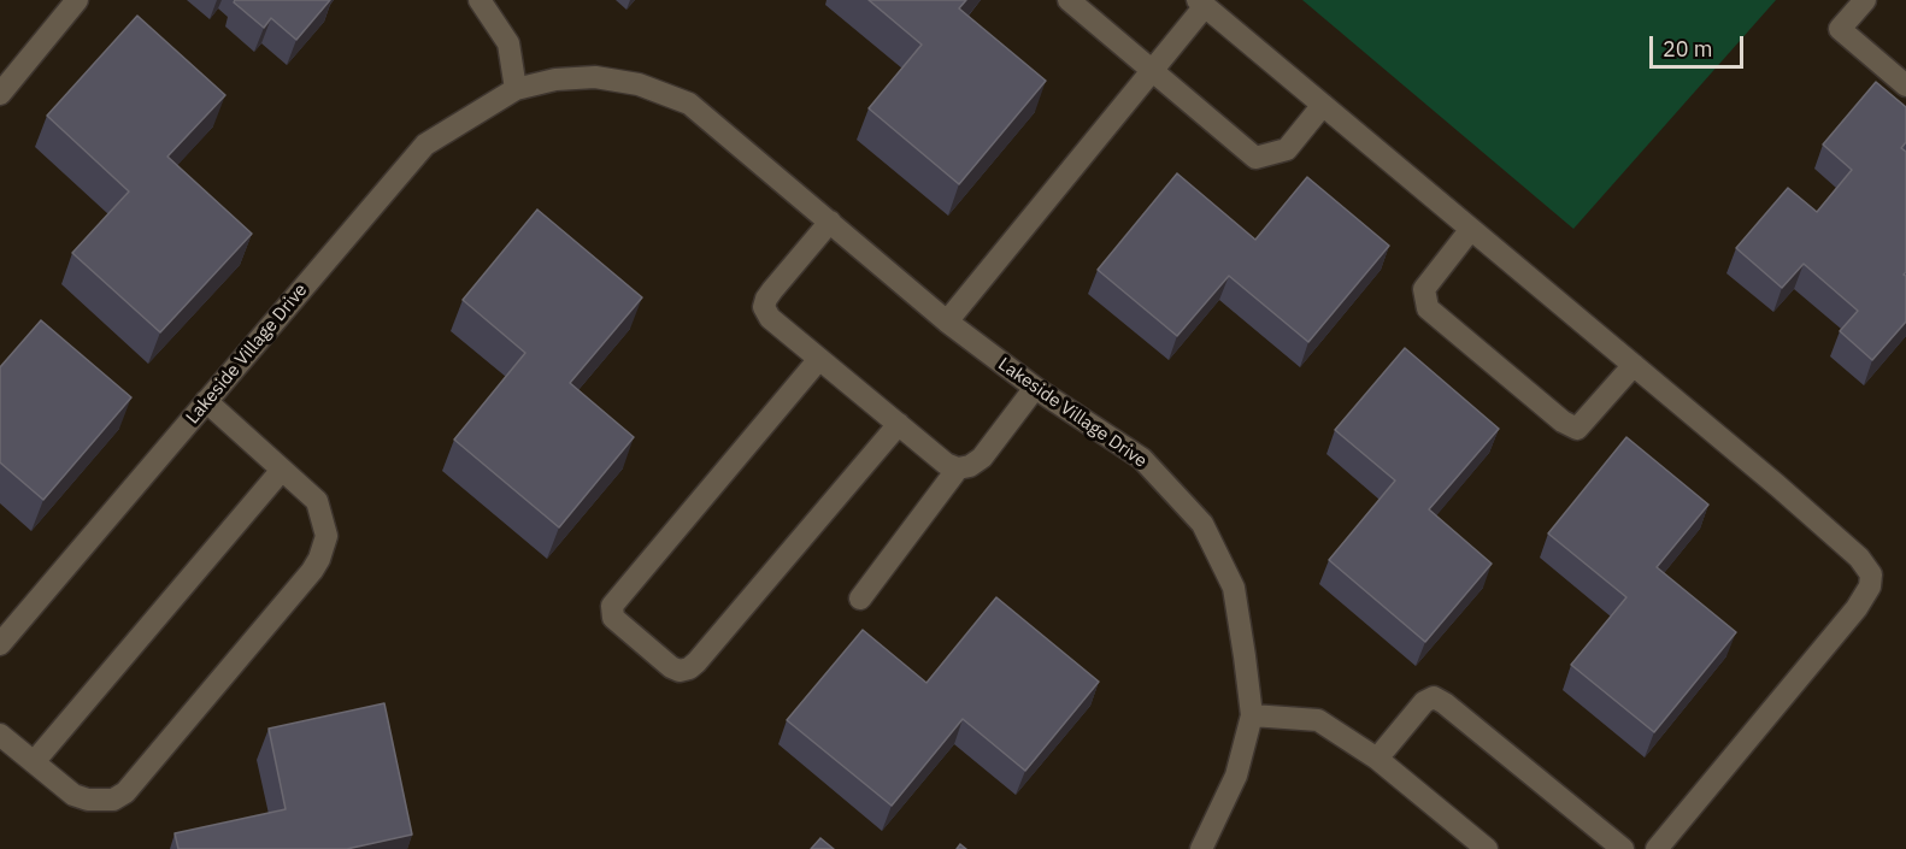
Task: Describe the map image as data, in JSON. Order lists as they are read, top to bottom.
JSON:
{
  "streets": {
    "street": ["Lakeside Village Drive"]
  },
  "scale_bar": "20 m"
}
